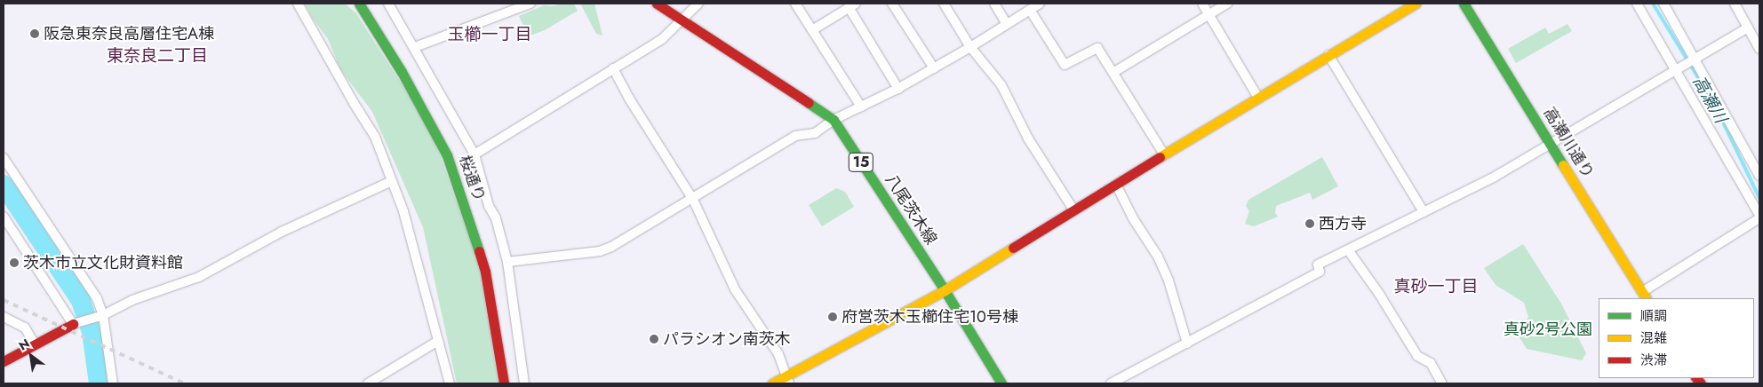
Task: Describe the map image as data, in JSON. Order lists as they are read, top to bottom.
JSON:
{
  "streets": {
    "street": [
      "高瀬川通り",
      "15",
      "桜通り",
      "八尾茨木線"
    ]
  },
  "districts": ["玉櫛一丁目", "東奈良二丁目", "真砂一丁目"],
  "water": ["高瀬川"],
  "parks": ["真砂2号公園"],
  "places": [
    "阪急東奈良高層住宅A棟",
    "西方寺",
    "茨木市立文化財資料館",
    "府営茨木玉櫛住宅10号棟",
    "パラシオン南茨木"
  ],
  "legend": ["順調", "混雑", "渋滞"],
  "north": "top left"
}
